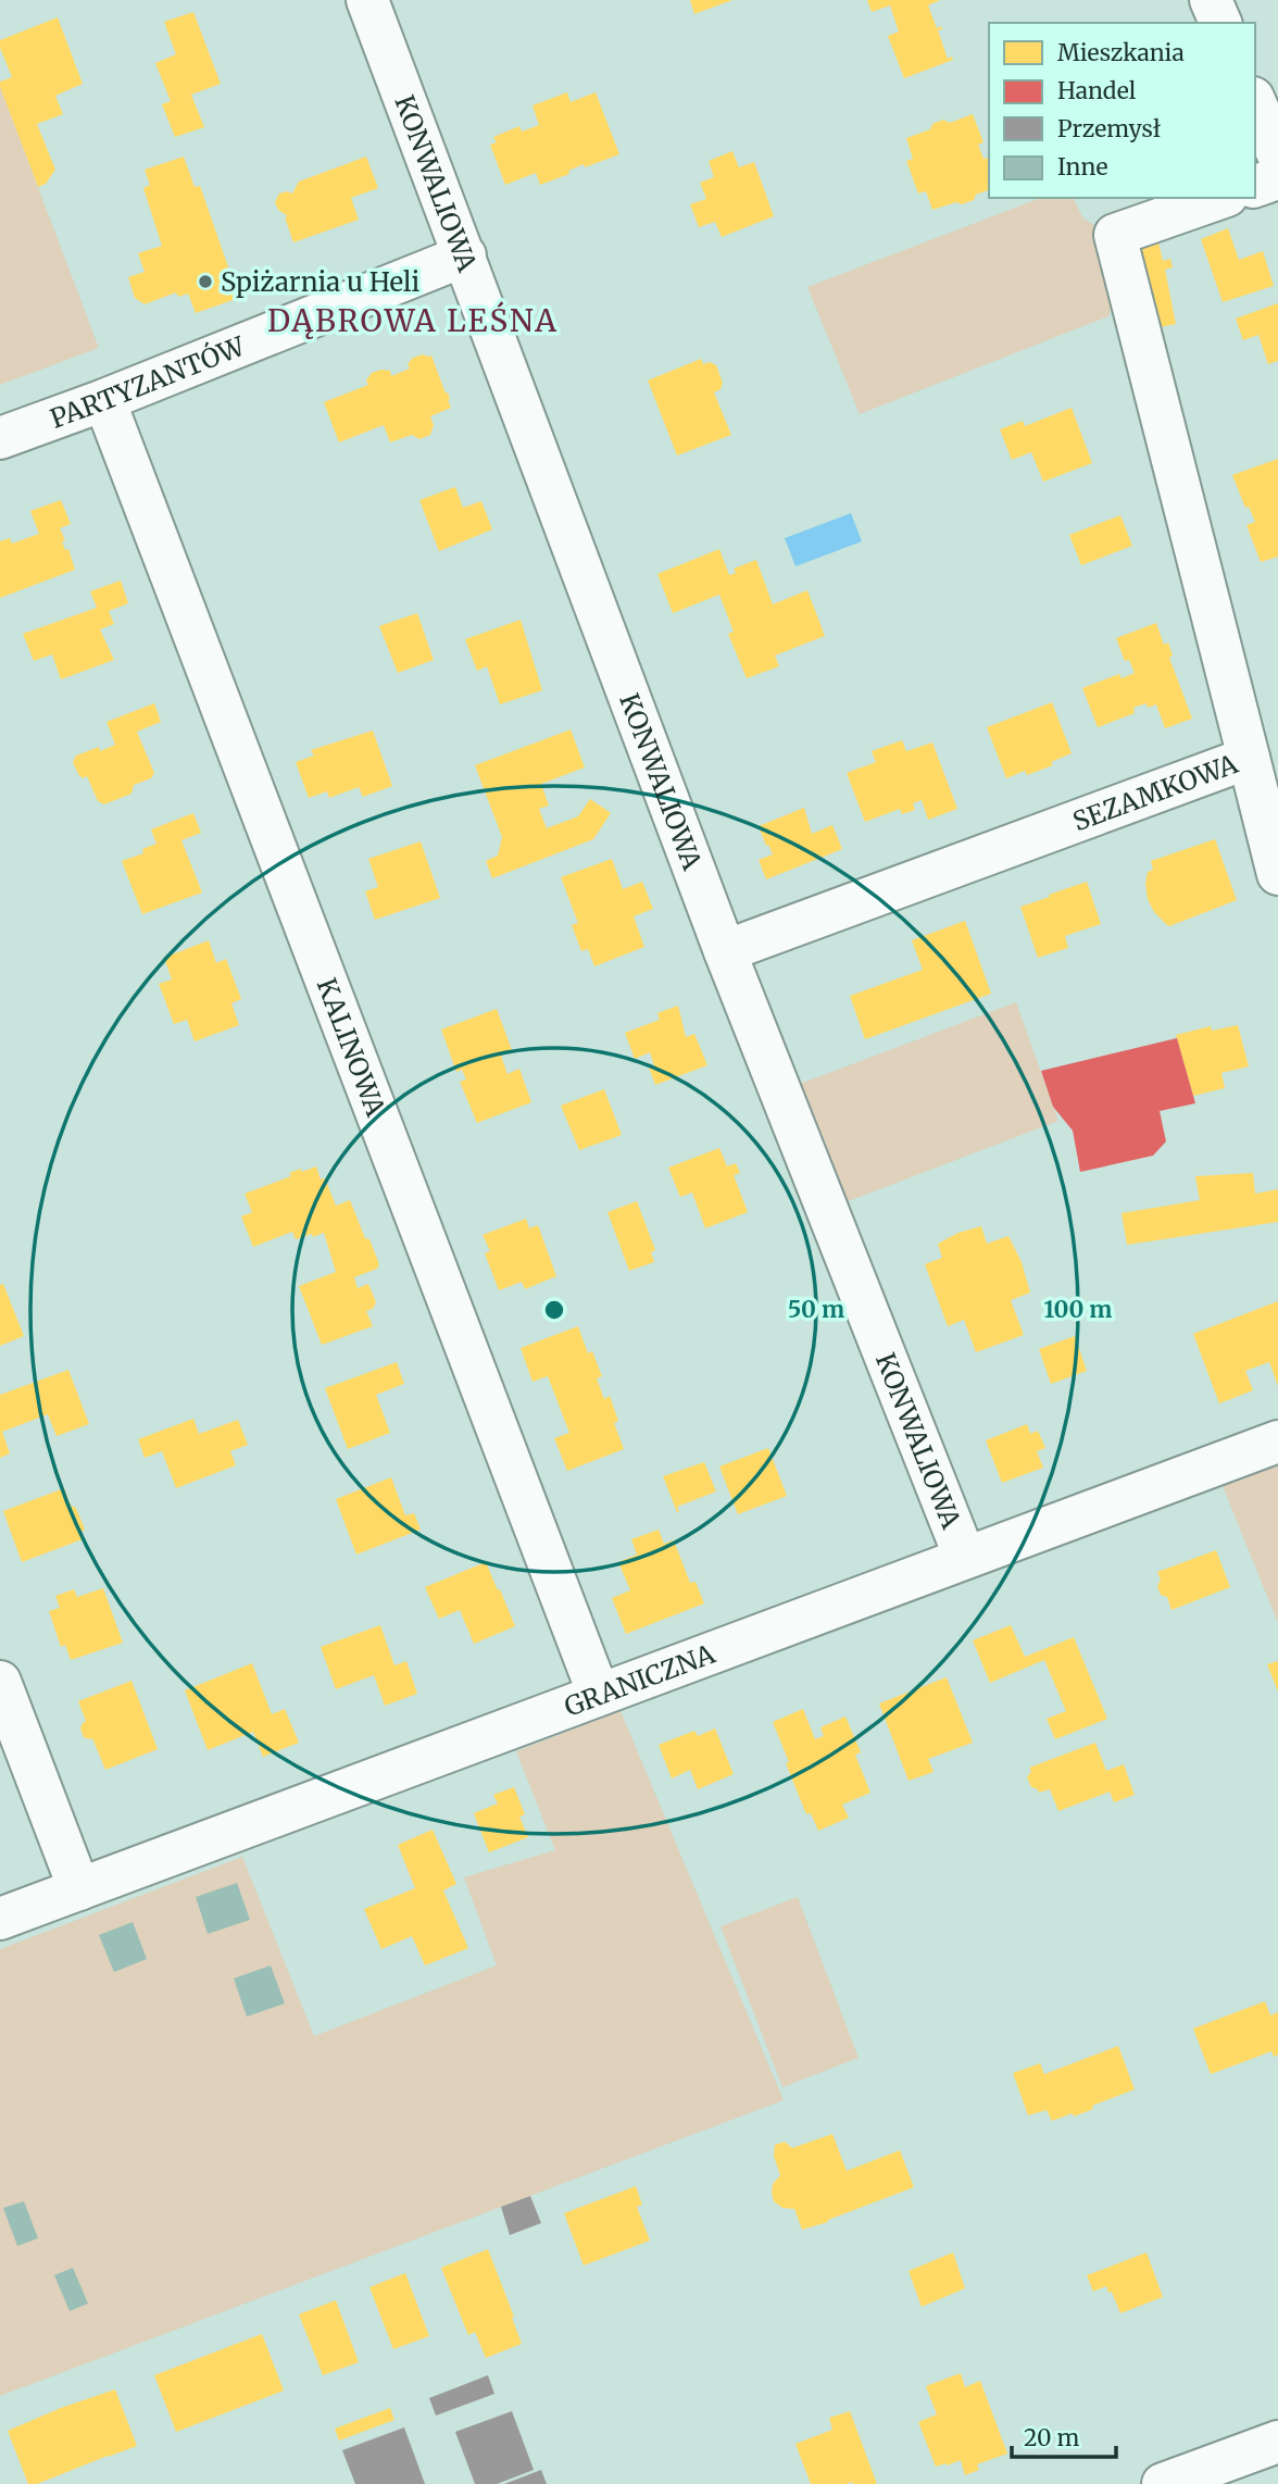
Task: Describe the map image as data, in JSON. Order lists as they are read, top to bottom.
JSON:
{
  "streets": {
    "street": [
      "KONWALIOWA",
      "PARTYZANTÓW",
      "SEZAMKOWA",
      "KALINOWA",
      "GRANICZNA"
    ]
  },
  "crossings": [
    ["KONWALIOWA", "PARTYZANTÓW"],
    ["KONWALIOWA", "SEZAMKOWA"],
    ["KONWALIOWA", "GRANICZNA"],
    ["PARTYZANTÓW", "KALINOWA"],
    ["KALINOWA", "GRANICZNA"]
  ],
  "districts": ["DĄBROWA LEŚNA"],
  "places": ["Spiżarnia u Heli"],
  "legend": [
    "Mieszkania",
    "Handel",
    "Przemysł",
    "Inne"
  ],
  "scale_bar": "20 m",
  "rings": ["50 m", "100 m"]
}
